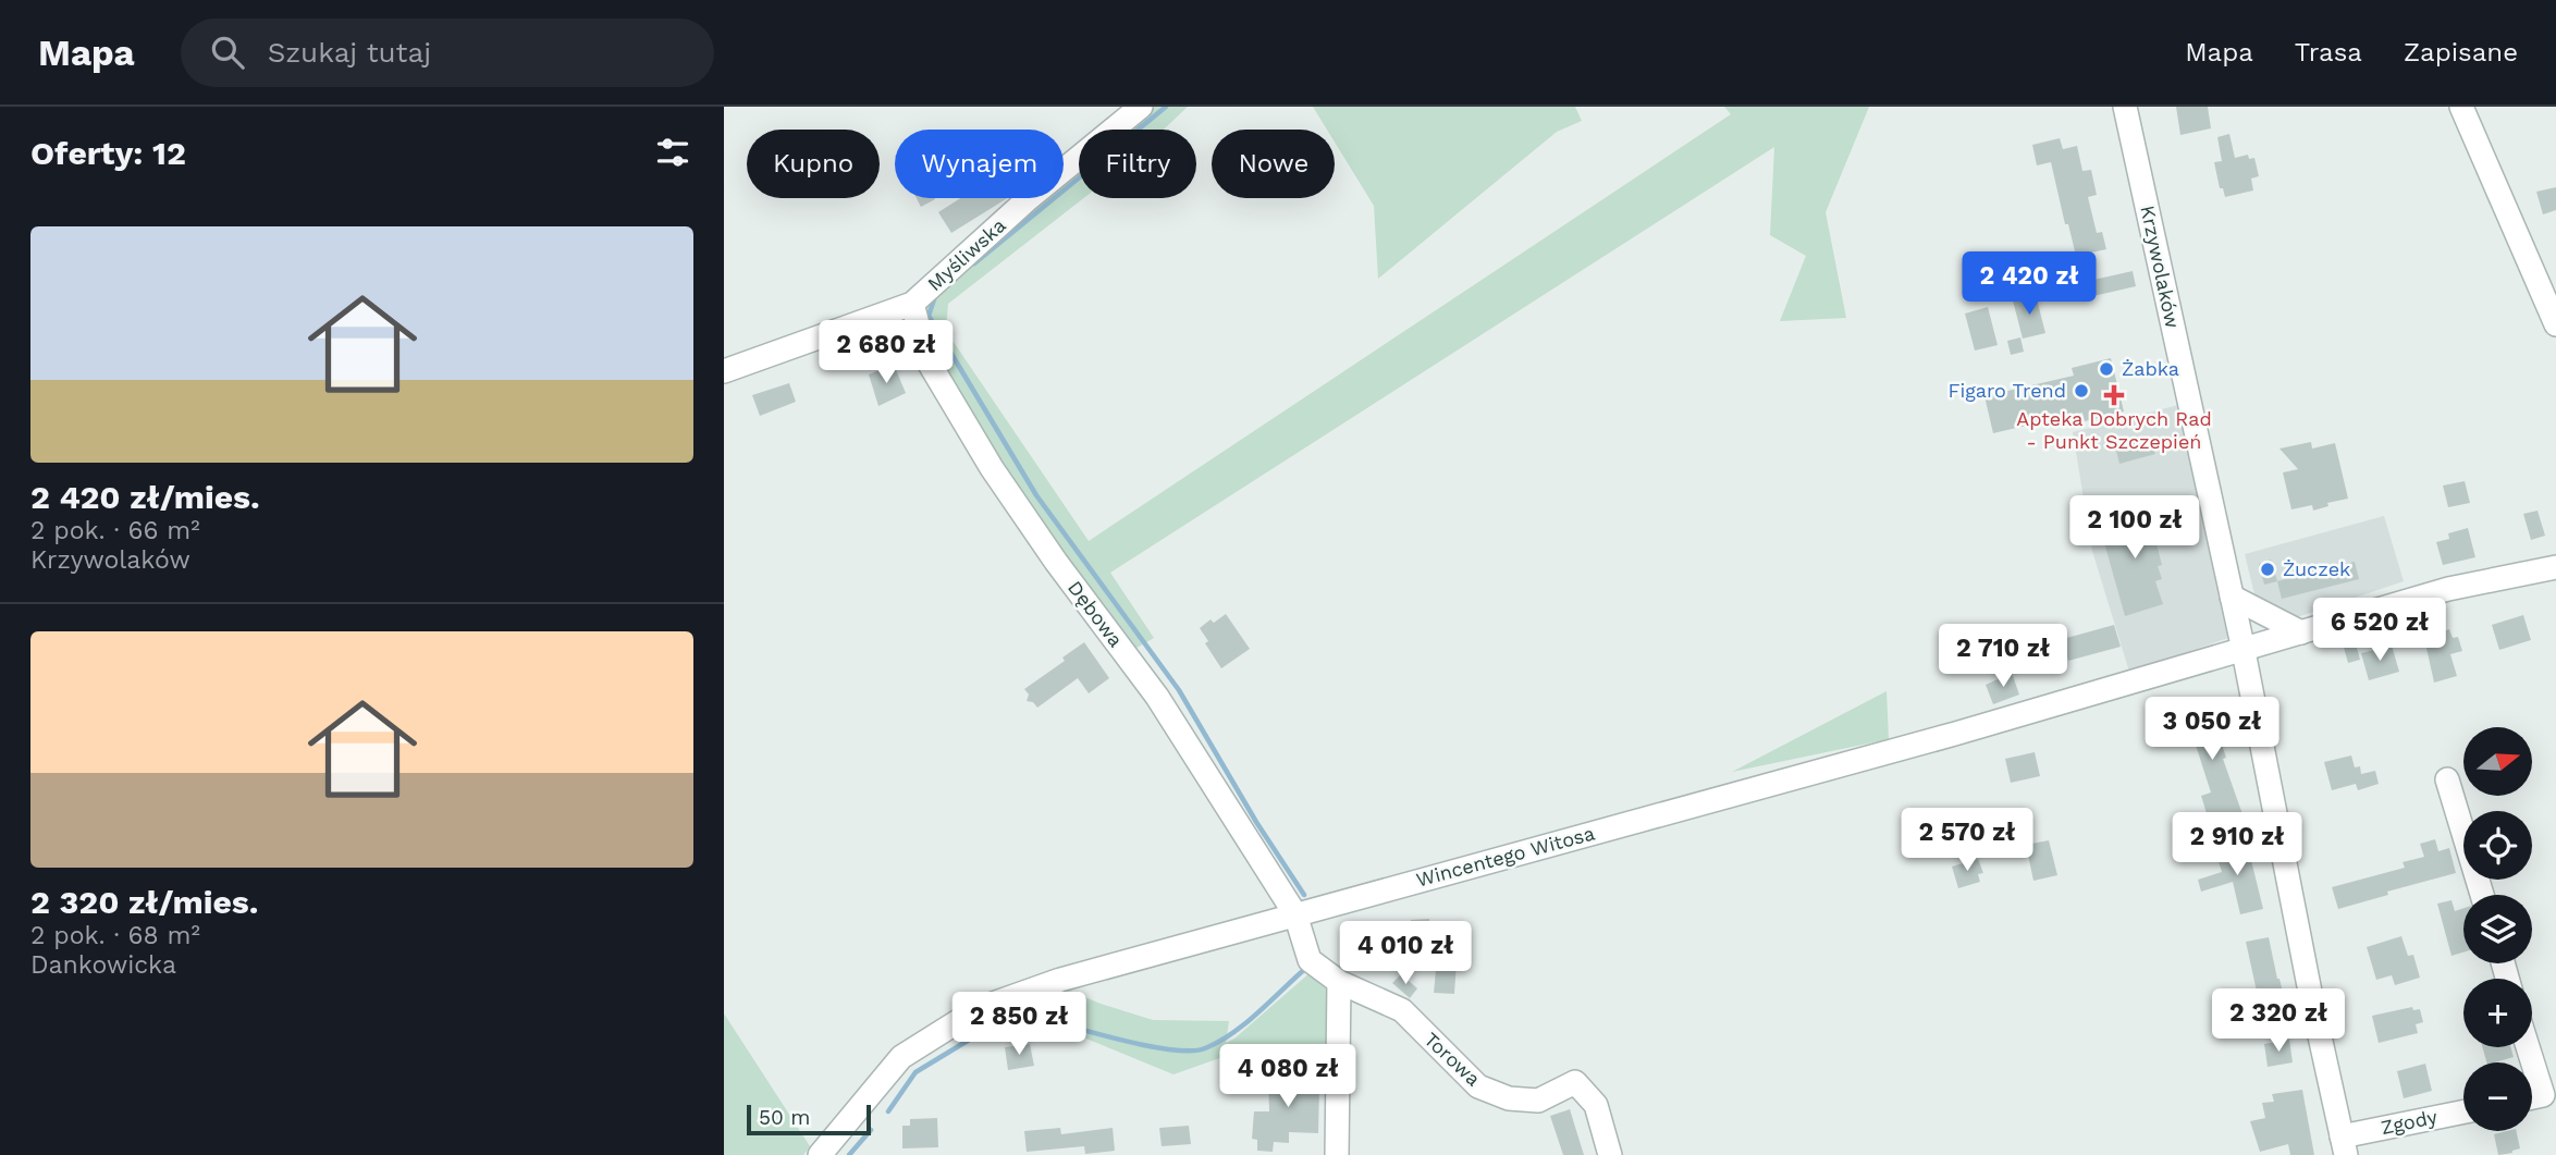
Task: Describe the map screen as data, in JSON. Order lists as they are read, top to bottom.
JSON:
{
  "streets": {
    "street": [
      "Myśliwska",
      "Krzywolaków",
      "Dębowa",
      "Wincentego Witosa",
      "Torowa",
      "Zgody"
    ]
  },
  "crossings": [
    ["Myśliwska", "Dębowa"],
    ["Krzywolaków", "Wincentego Witosa"],
    ["Krzywolaków", "Zgody"],
    ["Dębowa", "Wincentego Witosa"],
    ["Dębowa", "Torowa"],
    ["Wincentego Witosa", "Torowa"]
  ],
  "places": {
    "other": ["Żabka", "Figaro Trend", "Żuczek"],
    "health": ["Apteka Dobrych Rad - Punkt Szczepień"]
  },
  "scale_bar": "50 m",
  "north": "right",
  "page": {
    "header": "Mapa",
    "search": "Szukaj tutaj",
    "nav": ["Mapa", "Trasa", "Zapisane"],
    "heading": "Oferty: 12",
    "chip": [
      "Kupno",
      "Wynajem",
      "Filtry",
      "Nowe"
    ],
    "list": [
      {
        "name": "2 420 zł/mies.",
        "note": "2 pok. · 66 m² · Krzywolaków"
      },
      {
        "name": "2 320 zł/mies.",
        "note": "2 pok. · 68 m² · Dankowicka"
      }
    ],
    "price": [
      "2 420 zł",
      "2 680 zł",
      "2 100 zł",
      "6 520 zł",
      "2 710 zł",
      "3 050 zł",
      "2 570 zł",
      "2 910 zł",
      "4 010 zł",
      "2 320 zł",
      "2 850 zł",
      "4 080 zł"
    ],
    "map_buttons": ["+", "−"],
    "scale": "50 m"
  }
}
